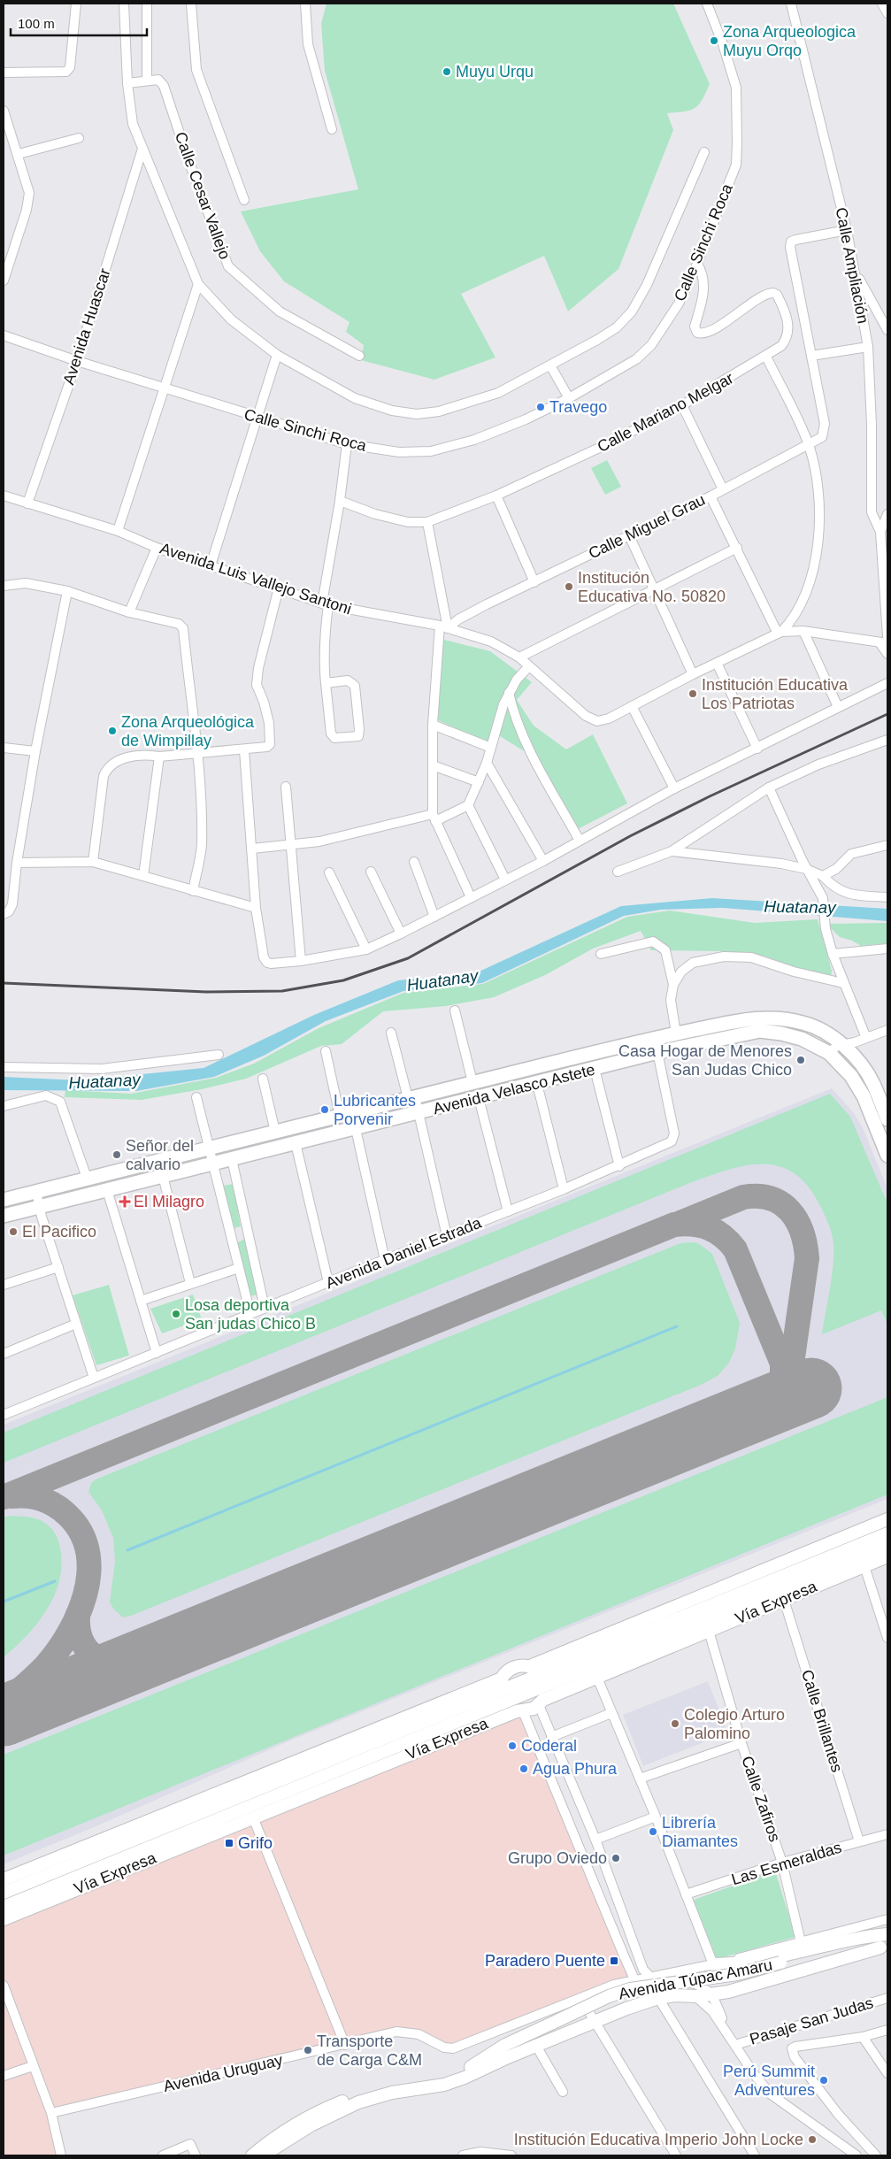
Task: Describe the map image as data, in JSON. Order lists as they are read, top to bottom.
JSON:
{
  "streets": {
    "highway": ["Avenida Velasco Astete"],
    "main road": ["Vía Expresa", "Avenida Túpac Amaru"],
    "street": [
      "Calle Cesar Vallejo",
      "Calle Sinchi Roca",
      "Calle Ampliación",
      "Avenida Huascar",
      "Calle Mariano Melgar",
      "Calle Miguel Grau",
      "Avenida Luis Vallejo Santoni",
      "Avenida Daniel Estrada",
      "Calle Brillantes",
      "Calle Zafiros",
      "Las Esmeraldas",
      "Pasaje San Judas",
      "Avenida Uruguay"
    ]
  },
  "crossings": [
    ["Calle Sinchi Roca", "Avenida Huascar"],
    ["Calle Sinchi Roca", "Calle Mariano Melgar"],
    ["Avenida Huascar", "Avenida Luis Vallejo Santoni"],
    ["Calle Miguel Grau", "Avenida Luis Vallejo Santoni"],
    ["Avenida Velasco Astete", "Avenida Daniel Estrada"],
    ["Vía Expresa", "Calle Brillantes"],
    ["Vía Expresa", "Calle Zafiros"],
    ["Calle Brillantes", "Las Esmeraldas"],
    ["Calle Zafiros", "Las Esmeraldas"],
    ["Calle Zafiros", "Avenida Túpac Amaru"]
  ],
  "water": ["Huatanay"],
  "places": {
    "other": [
      "Zona Arqueologica Muyu Orqo",
      "Muyu Urqu",
      "Travego",
      "Institución Educativa No. 50820",
      "Institución Educativa Los Patriotas",
      "Zona Arqueológica de Wimpillay",
      "Casa Hogar de Menores San Judas Chico",
      "Lubricantes Porvenir",
      "Señor del calvario",
      "El Pacifico",
      "Losa deportiva San judas Chico B",
      "Colegio Arturo Palomino",
      "Coderal",
      "Agua Phura",
      "Librería Diamantes",
      "Grupo Oviedo",
      "Transporte de Carga C&M",
      "Perú Summit Adventures",
      "Institución Educativa Imperio John Locke"
    ],
    "health": ["El Milagro"],
    "transit": ["Grifo", "Paradero Puente"]
  },
  "scale_bar": "100 m"
}
